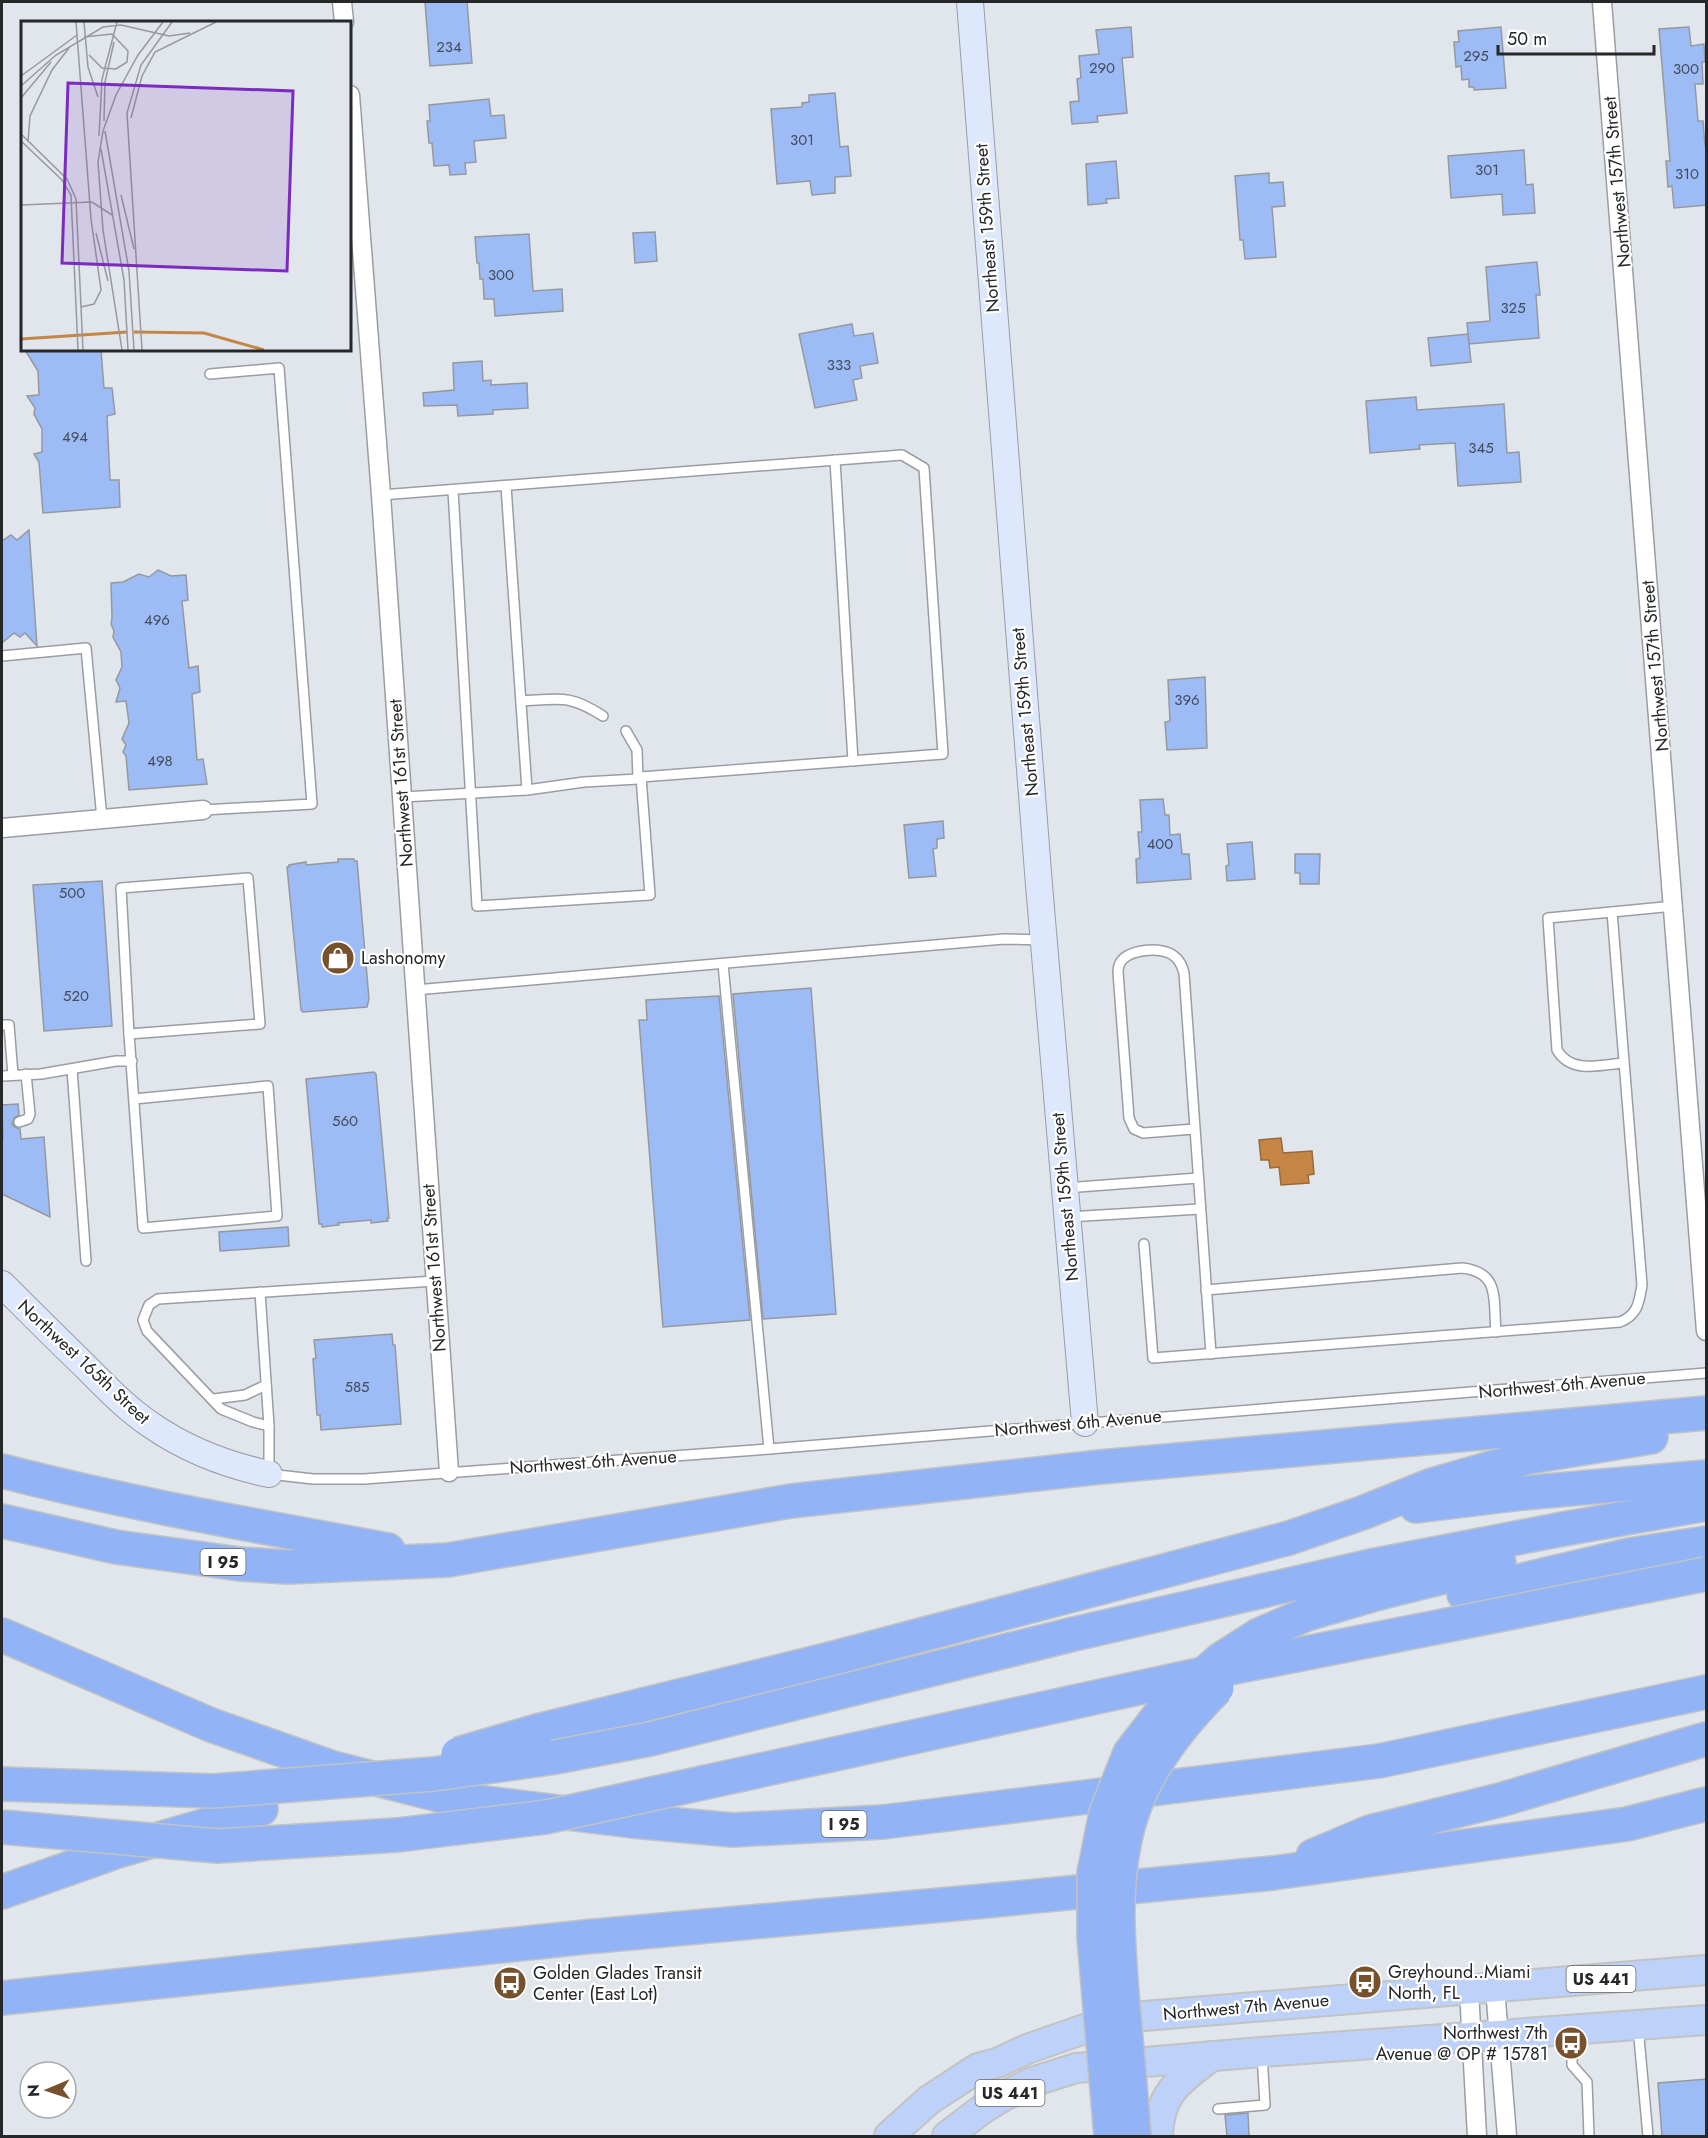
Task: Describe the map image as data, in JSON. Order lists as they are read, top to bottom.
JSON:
{
  "streets": {
    "highway": ["I 95"],
    "main road": ["US 441", "Northwest 7th Avenue"],
    "street": [
      "Northwest 157th Street",
      "Northeast 159th Street",
      "Northwest 161st Street",
      "Northwest 165th Street"
    ],
    "lane": ["Northwest 6th Avenue"]
  },
  "crossings": [
    ["Northeast 159th Street", "Northwest 6th Avenue"],
    ["Northwest 161st Street", "Northwest 165th Street"],
    ["Northwest 161st Street", "Northwest 6th Avenue"],
    ["Northwest 165th Street", "Northwest 6th Avenue"]
  ],
  "places": {
    "shop": ["Lashonomy"],
    "bus stop": ["Greyhound..Miami North, FL", "Golden Glades Transit Center (East Lot)", "Northwest 7th Avenue @ OP # 15781"]
  },
  "house_numbers": [
    "234",
    "295",
    "290",
    "300",
    "301",
    "301",
    "310",
    "300",
    "325",
    "333",
    "494",
    "345",
    "496",
    "396",
    "498",
    "400",
    "500",
    "520",
    "560",
    "585"
  ],
  "scale_bar": "50 m",
  "north": "left"
}
